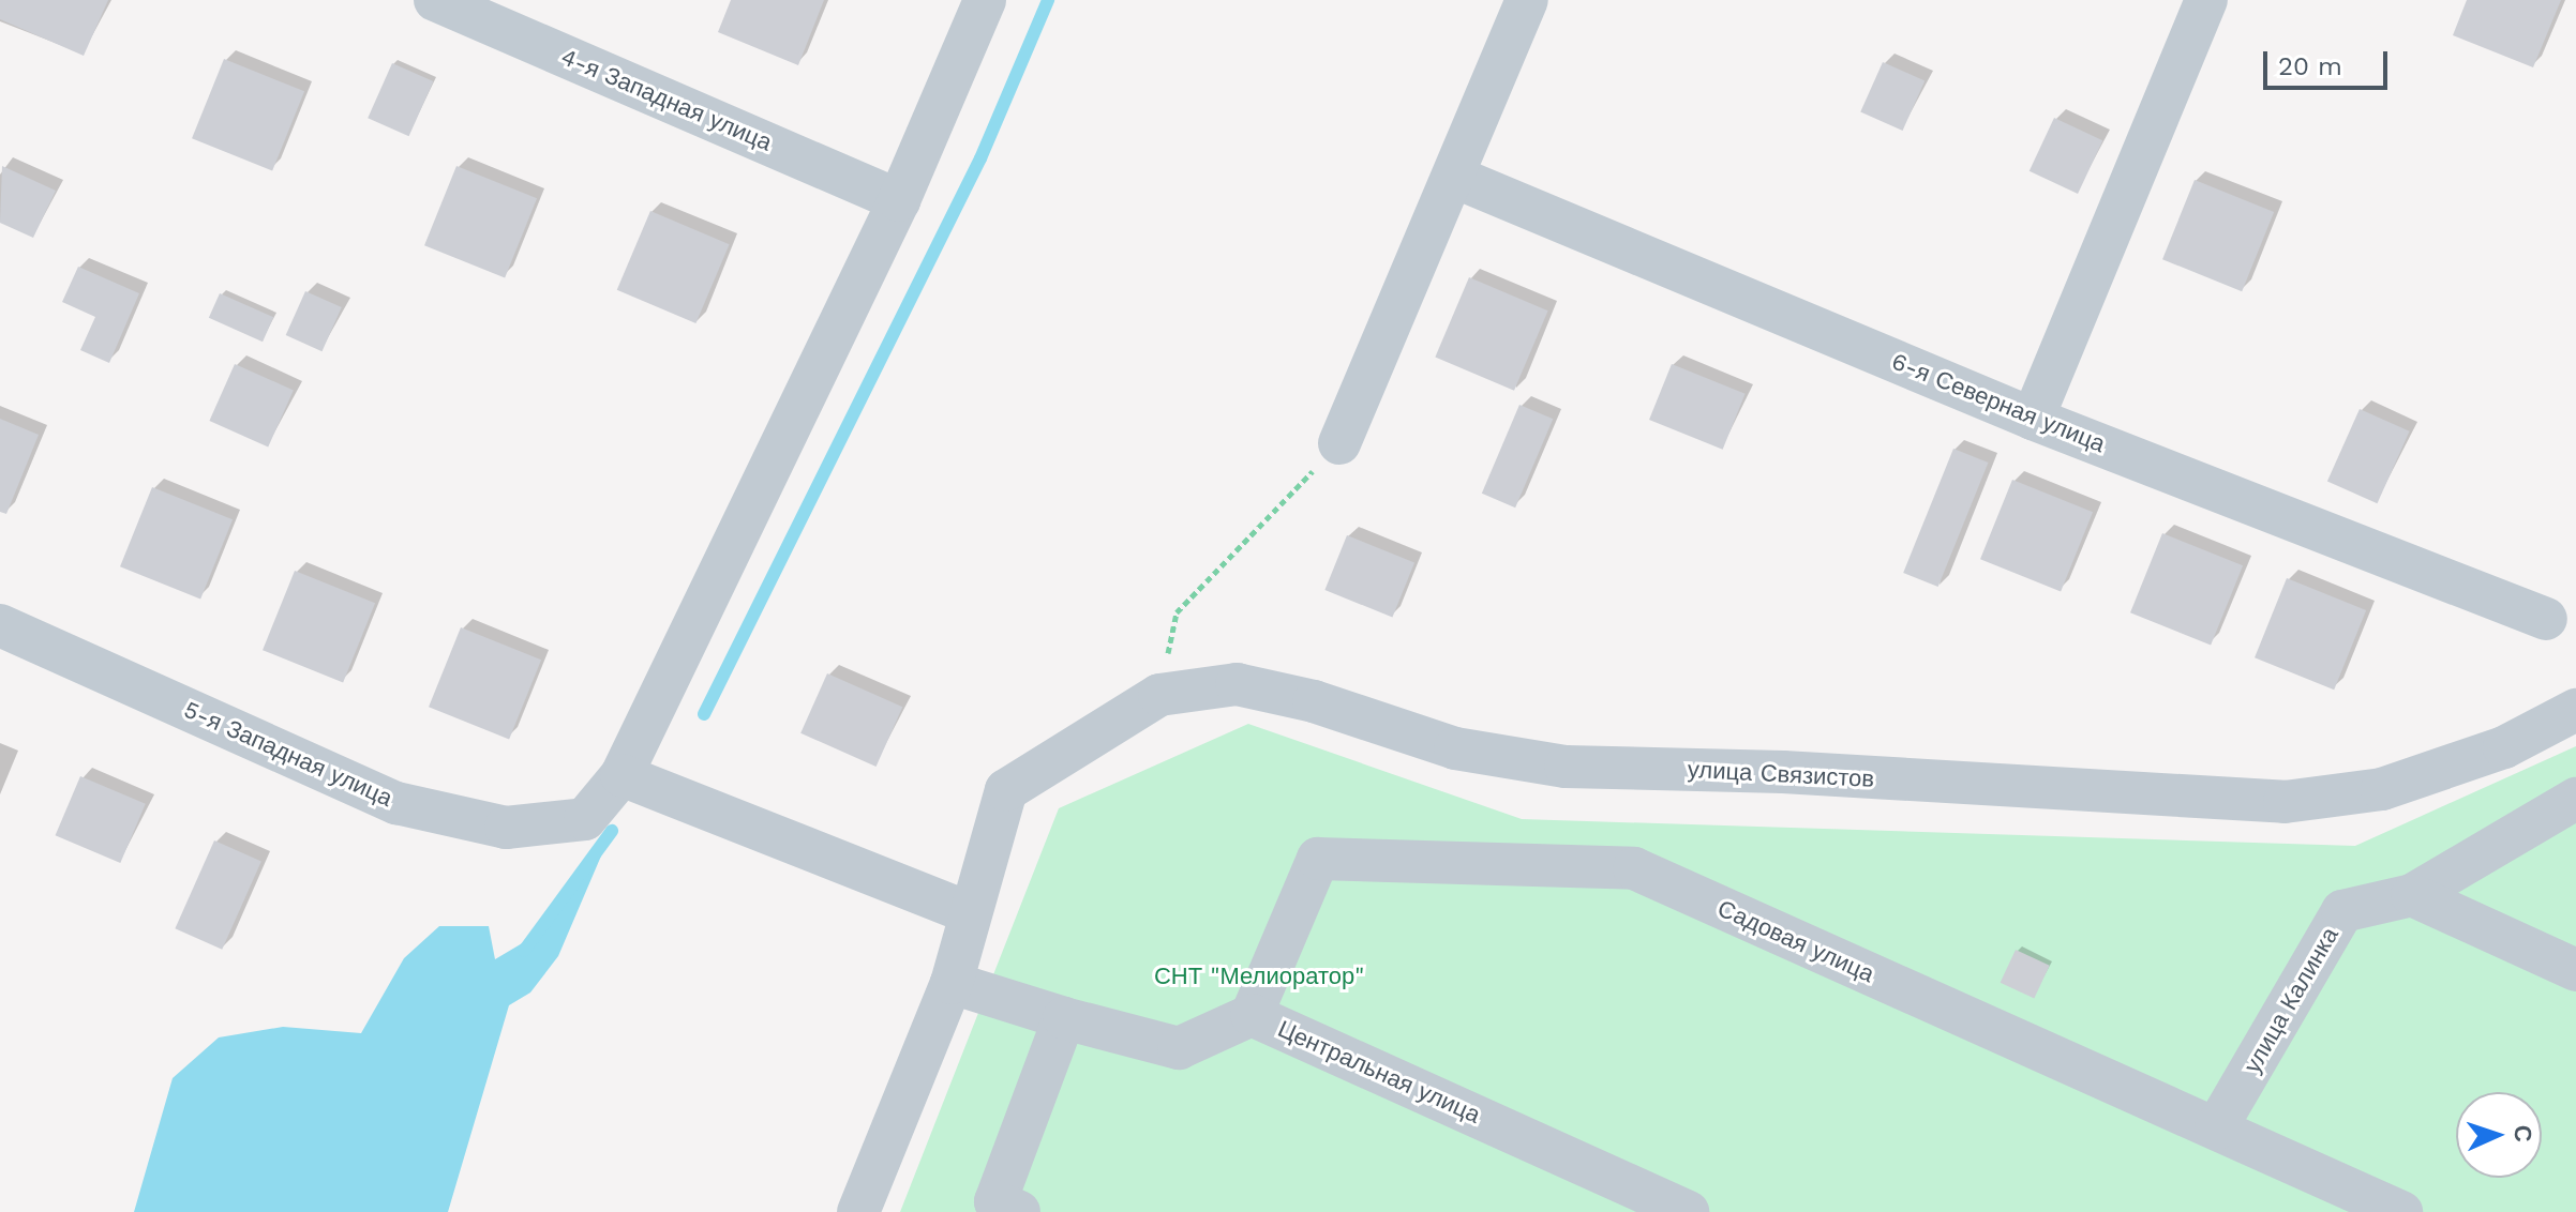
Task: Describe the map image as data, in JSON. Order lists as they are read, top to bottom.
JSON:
{
  "streets": {
    "street": [
      "4-я Западная улица",
      "6-я Северная улица",
      "5-я Западная улица",
      "улица Связистов",
      "Садовая улица",
      "улица Калинка",
      "Центральная улица"
    ]
  },
  "crossings": [
    ["4-я Западная улица", "5-я Западная улица"],
    ["Садовая улица", "улица Калинка"],
    ["Садовая улица", "Центральная улица"]
  ],
  "parks": ["СНТ \"Мелиоратор\""],
  "scale_bar": "20 m",
  "north": "right"
}
